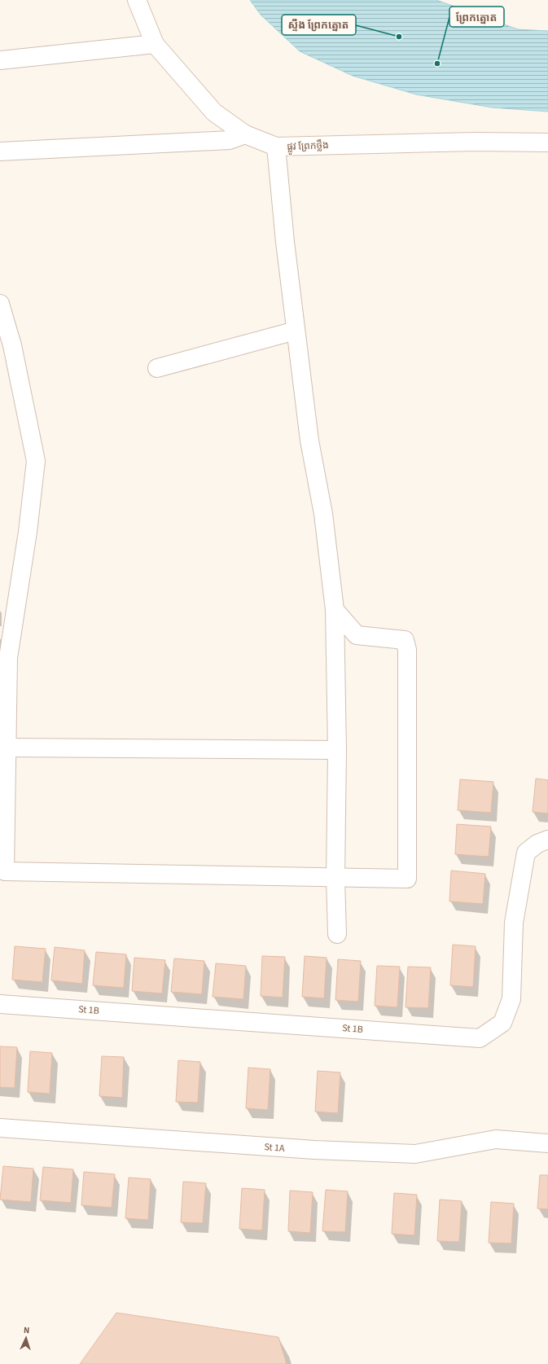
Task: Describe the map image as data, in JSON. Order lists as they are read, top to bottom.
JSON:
{
  "streets": {
    "street": ["ផ្លូវ ព្រែកថ្លឹង", "St 1B", "St 1A"]
  },
  "places": ["ស្ទឹង ព្រែកត្នោត", "ព្រែកត្នោត"],
  "north": "top"
}
